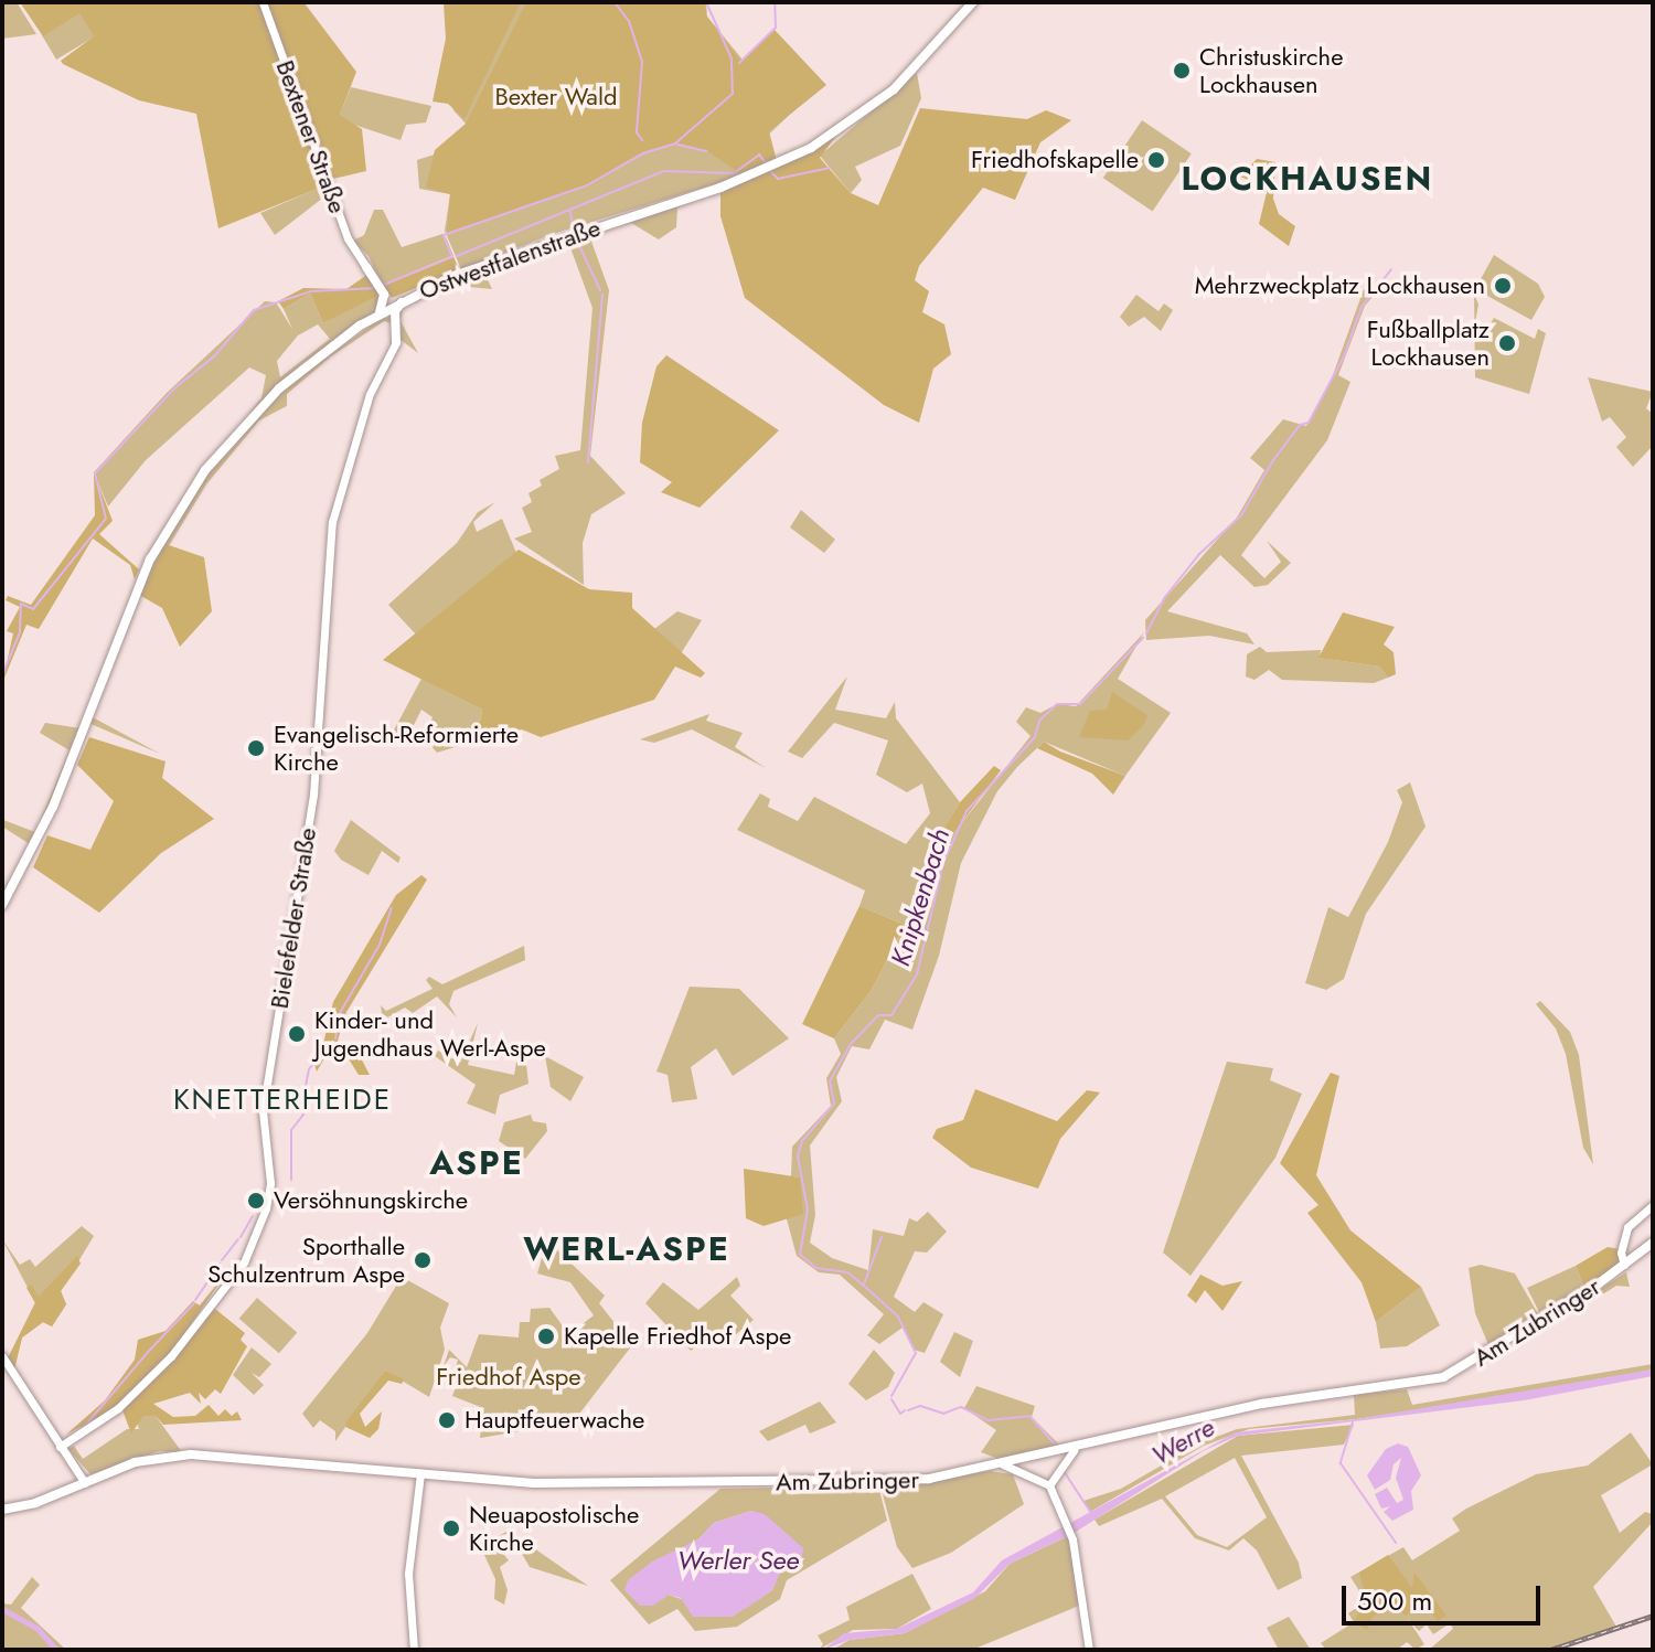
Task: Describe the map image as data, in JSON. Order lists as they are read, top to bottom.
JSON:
{
  "streets": {
    "main road": [
      "Bextener Straße",
      "Ostwestfalenstraße",
      "Bielefelder Straße",
      "Am Zubringer"
    ]
  },
  "districts": [
    "LOCKHAUSEN",
    "KNETTERHEIDE",
    "ASPE",
    "WERL-ASPE"
  ],
  "water": ["Knipkenbach", "Werre", "Werler See"],
  "parks": ["Bexter Wald", "Friedhof Aspe"],
  "places": [
    "Christuskirche Lockhausen",
    "Friedhofskapelle",
    "Mehrzweckplatz Lockhausen",
    "Fußballplatz Lockhausen",
    "Evangelisch-Reformierte Kirche",
    "Kinder- und Jugendhaus Werl-Aspe",
    "Versöhnungskirche",
    "Sporthalle Schulzentrum Aspe",
    "Kapelle Friedhof Aspe",
    "Hauptfeuerwache",
    "Neuapostolische Kirche"
  ],
  "scale_bar": "500 m"
}
